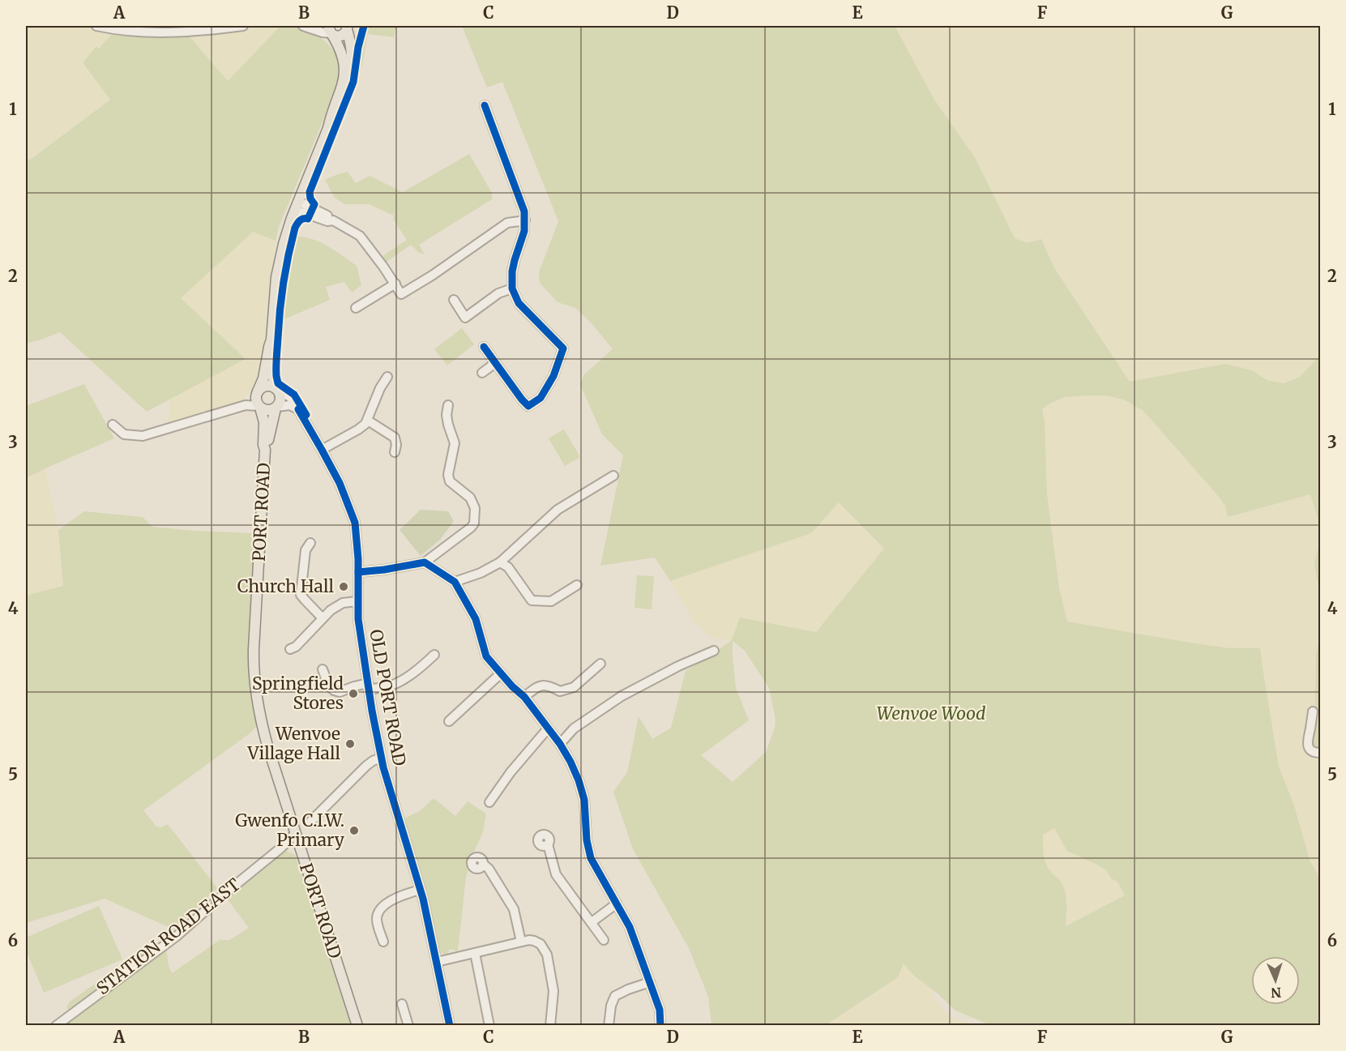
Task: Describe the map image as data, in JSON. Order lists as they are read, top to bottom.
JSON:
{
  "streets": {
    "main road": ["PORT ROAD"],
    "street": ["OLD PORT ROAD", "STATION ROAD EAST"]
  },
  "crossings": [
    ["PORT ROAD", "OLD PORT ROAD"],
    ["PORT ROAD", "STATION ROAD EAST"]
  ],
  "parks": ["Wenvoe Wood"],
  "places": [
    "Church Hall",
    "Springfield Stores",
    "Wenvoe Village Hall",
    "Gwenfo C.I.W. Primary"
  ],
  "north": "bottom",
  "grid": {
    "columns": [
      "A",
      "B",
      "C",
      "D",
      "E",
      "F",
      "G"
    ],
    "rows": [
      "1",
      "2",
      "3",
      "4",
      "5",
      "6"
    ]
  }
}
